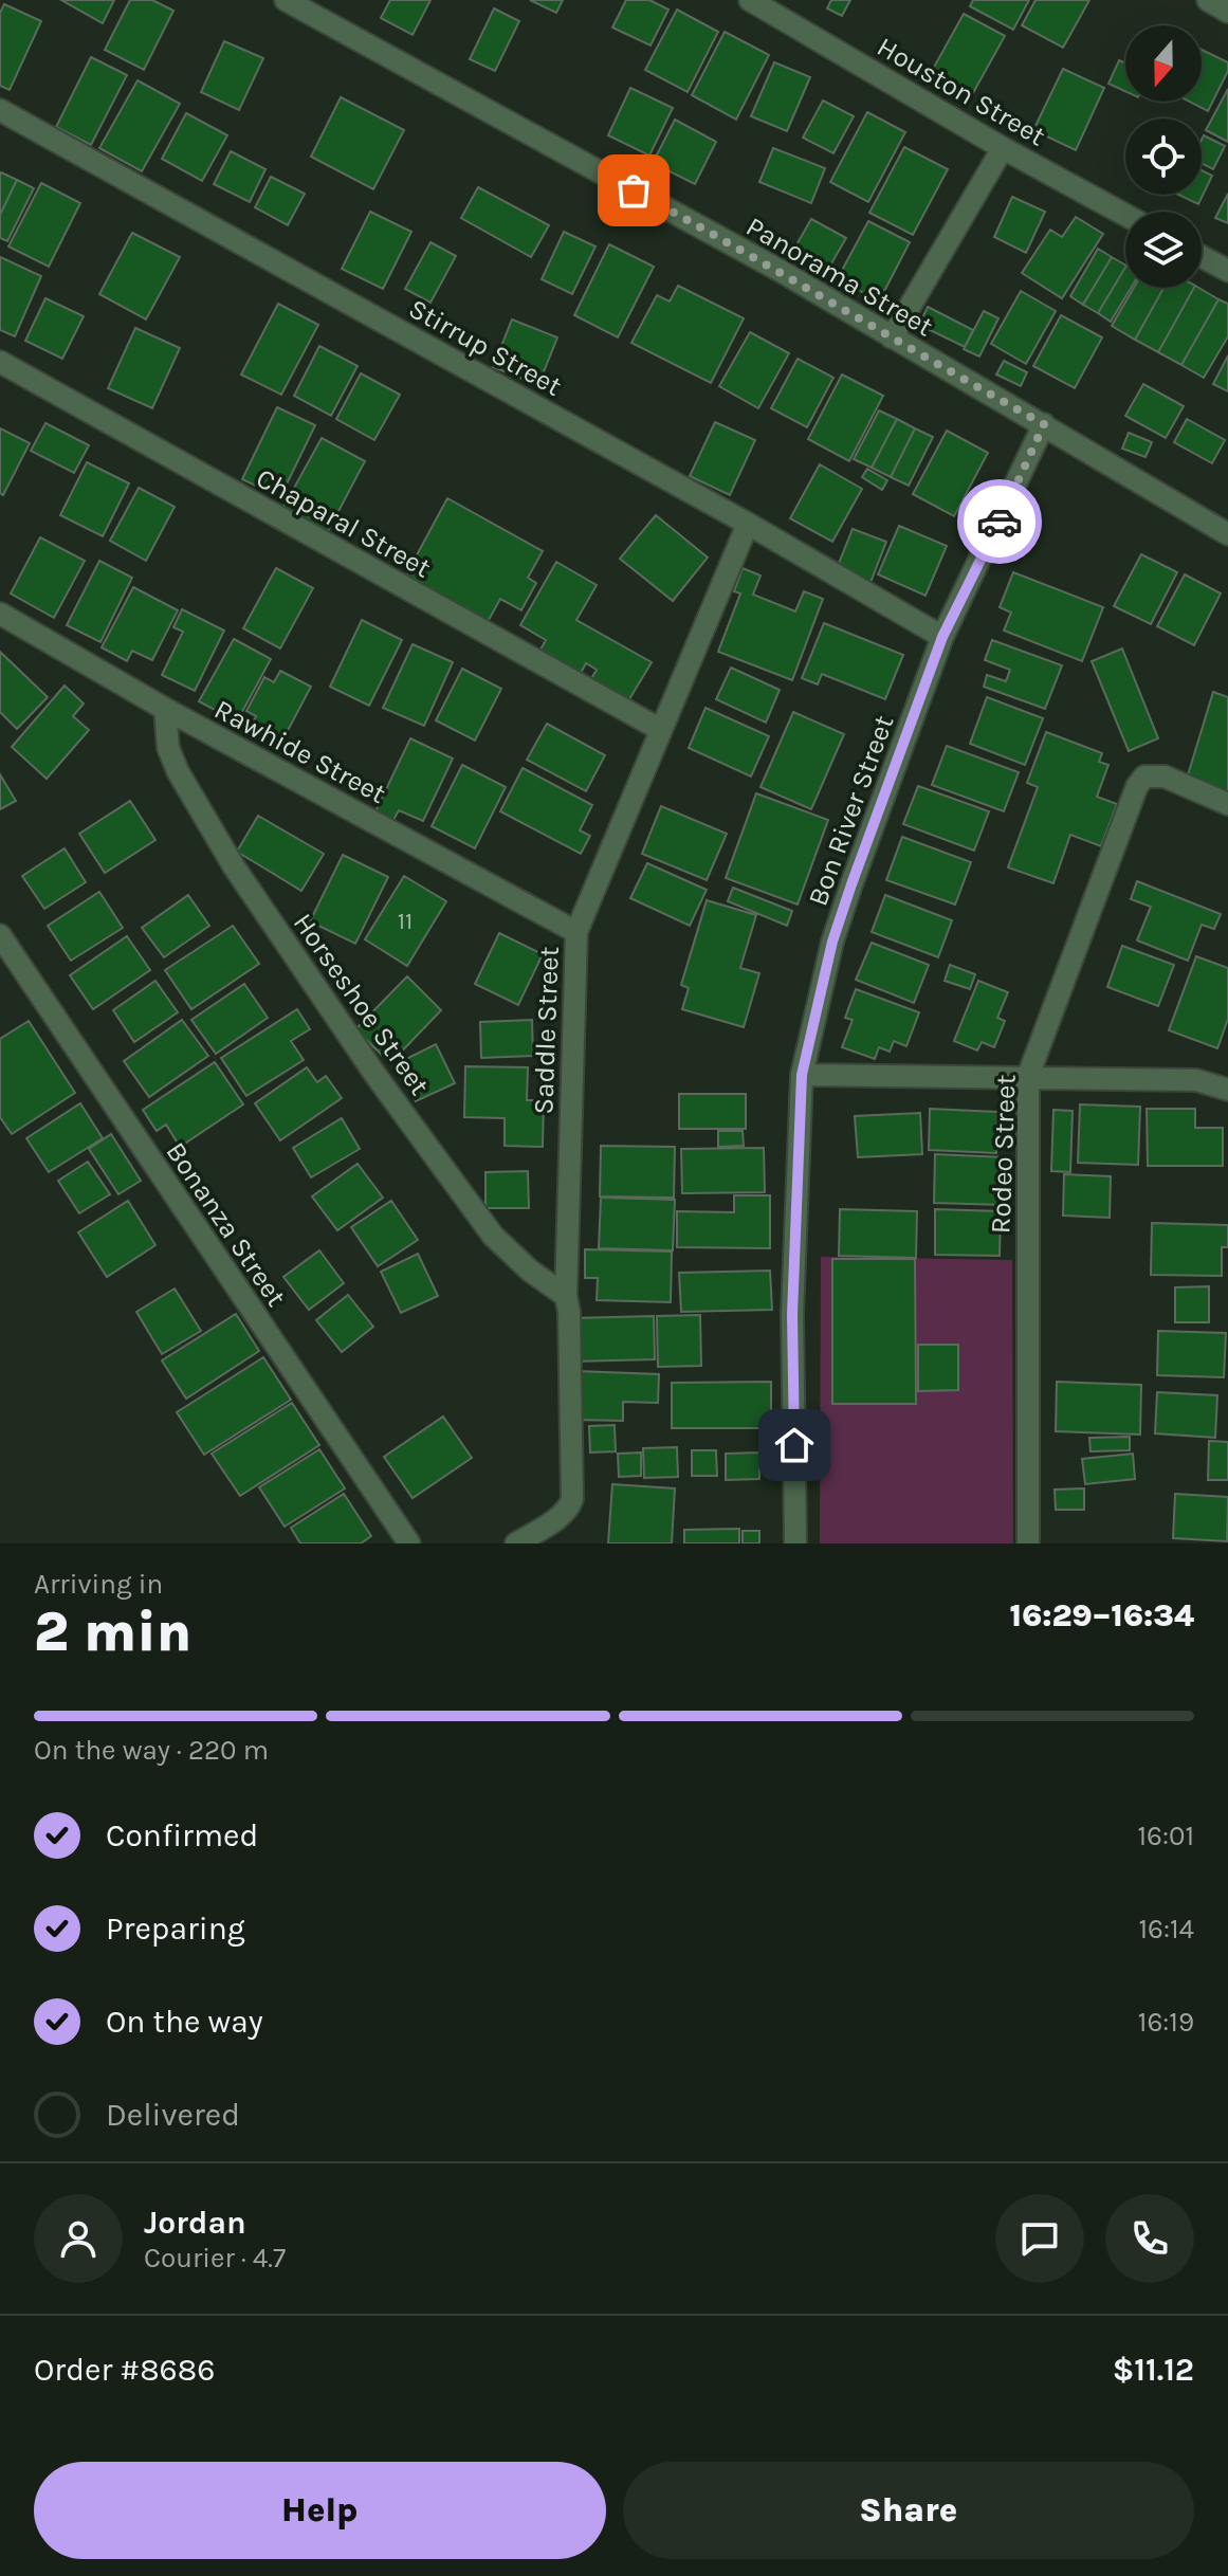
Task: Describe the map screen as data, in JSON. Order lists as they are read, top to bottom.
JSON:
{
  "streets": {
    "street": [
      "Houston Street",
      "Panorama Street",
      "Stirrup Street",
      "Chaparal Street",
      "Rawhide Street",
      "Bon River Street",
      "Horseshoe Street",
      "Saddle Street",
      "Rodeo Street",
      "Bonanza Street"
    ]
  },
  "crossings": [
    ["Panorama Street", "Bon River Street"],
    ["Stirrup Street", "Bon River Street"],
    ["Stirrup Street", "Saddle Street"],
    ["Chaparal Street", "Saddle Street"],
    ["Rawhide Street", "Horseshoe Street"],
    ["Rawhide Street", "Saddle Street"],
    ["Horseshoe Street", "Saddle Street"]
  ],
  "house_numbers": ["11"],
  "north": "bottom",
  "page": {
    "heading": ["2 min", "Arriving in", "16:29–16:34"],
    "panel": [
      "Jordan",
      "Courier · 4.7",
      "Order #8686",
      "$11.12"
    ],
    "bar": "On the way · 220 m",
    "list": [
      ["Confirmed", "16:01"],
      ["Preparing", "16:14"],
      ["On the way", "16:19"],
      "Delivered"
    ],
    "buttons": ["Help", "Share"]
  }
}
